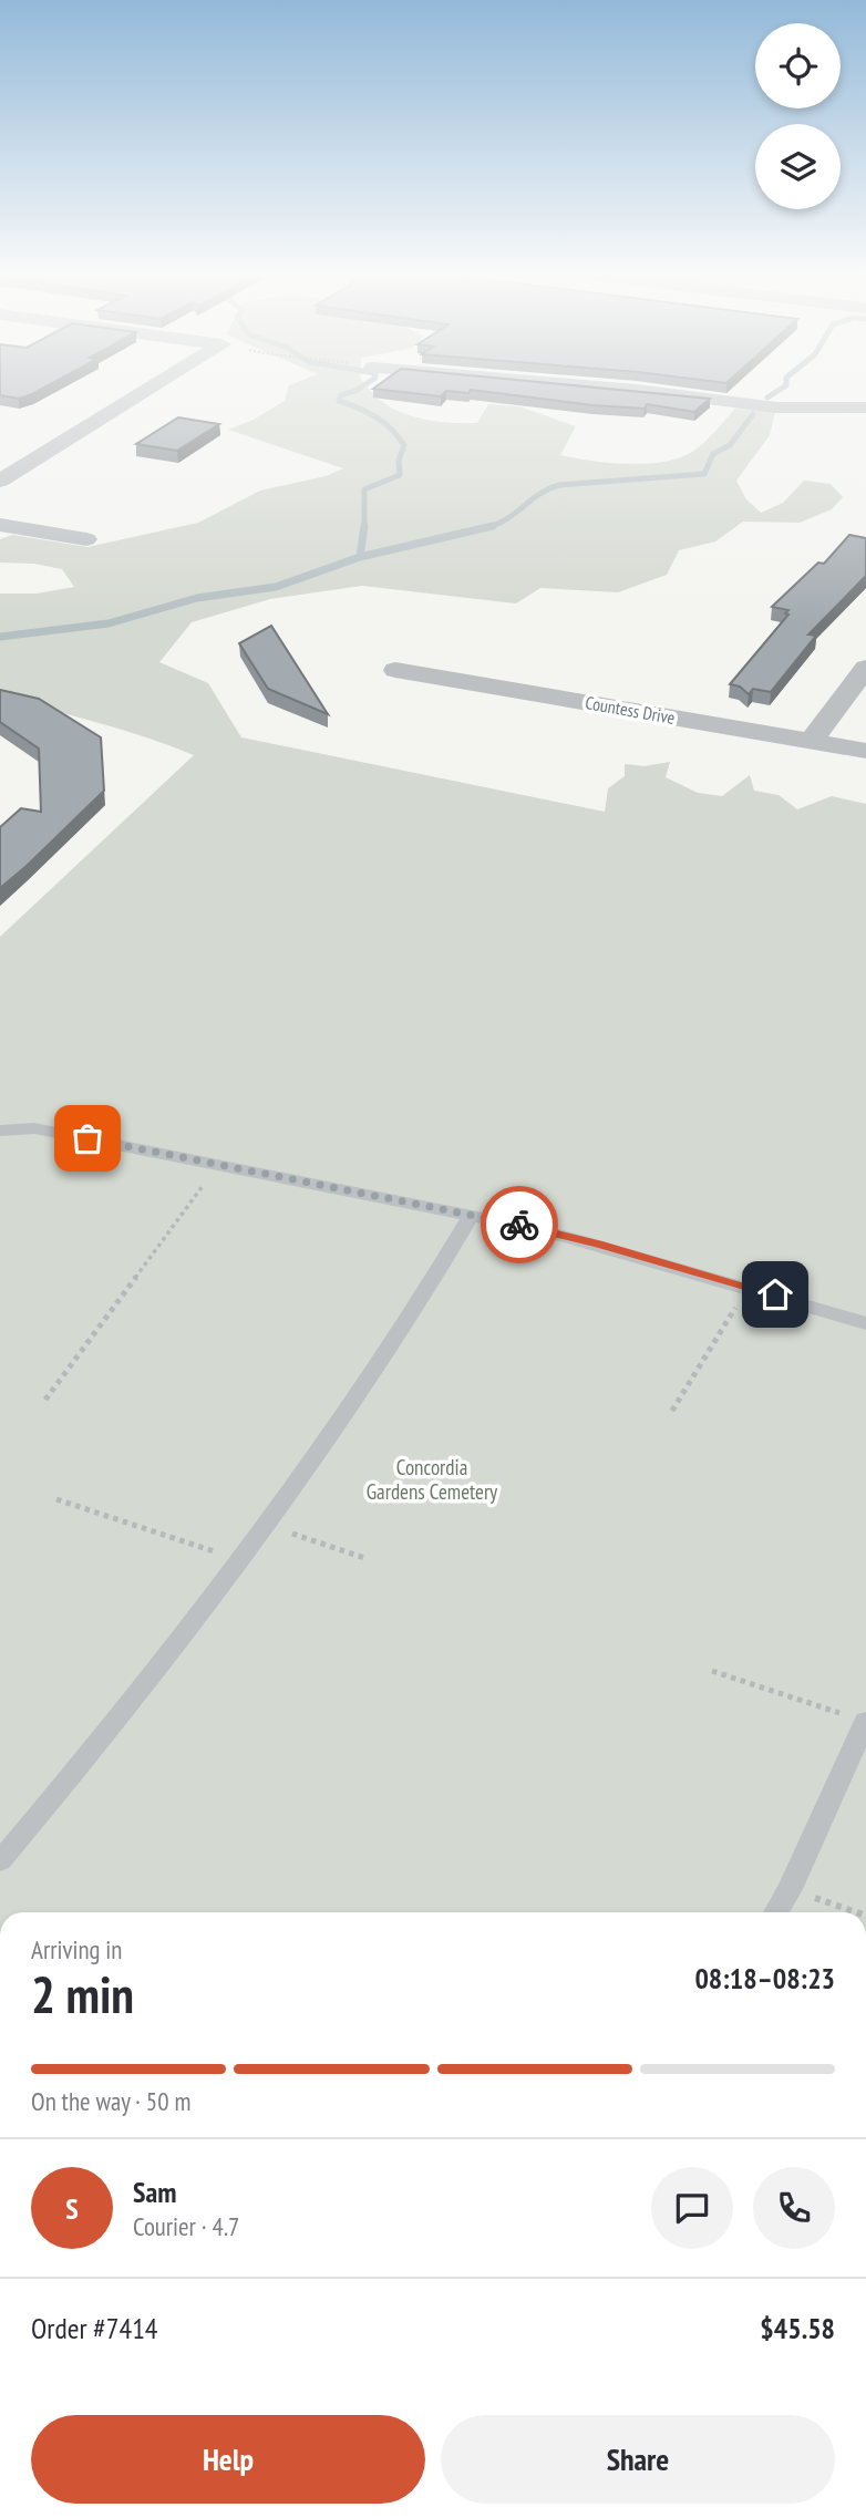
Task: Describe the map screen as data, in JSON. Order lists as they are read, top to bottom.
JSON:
{
  "streets": {
    "street": ["Countess Drive"]
  },
  "parks": ["Concordia Gardens Cemetery"],
  "page": {
    "heading": ["2 min", "Arriving in", "08:18–08:23"],
    "panel": [
      "Sam",
      "Courier · 4.7",
      "Order #7414",
      "$45.58"
    ],
    "bar": "On the way · 50 m",
    "round": "S",
    "buttons": ["Help", "Share"]
  }
}
